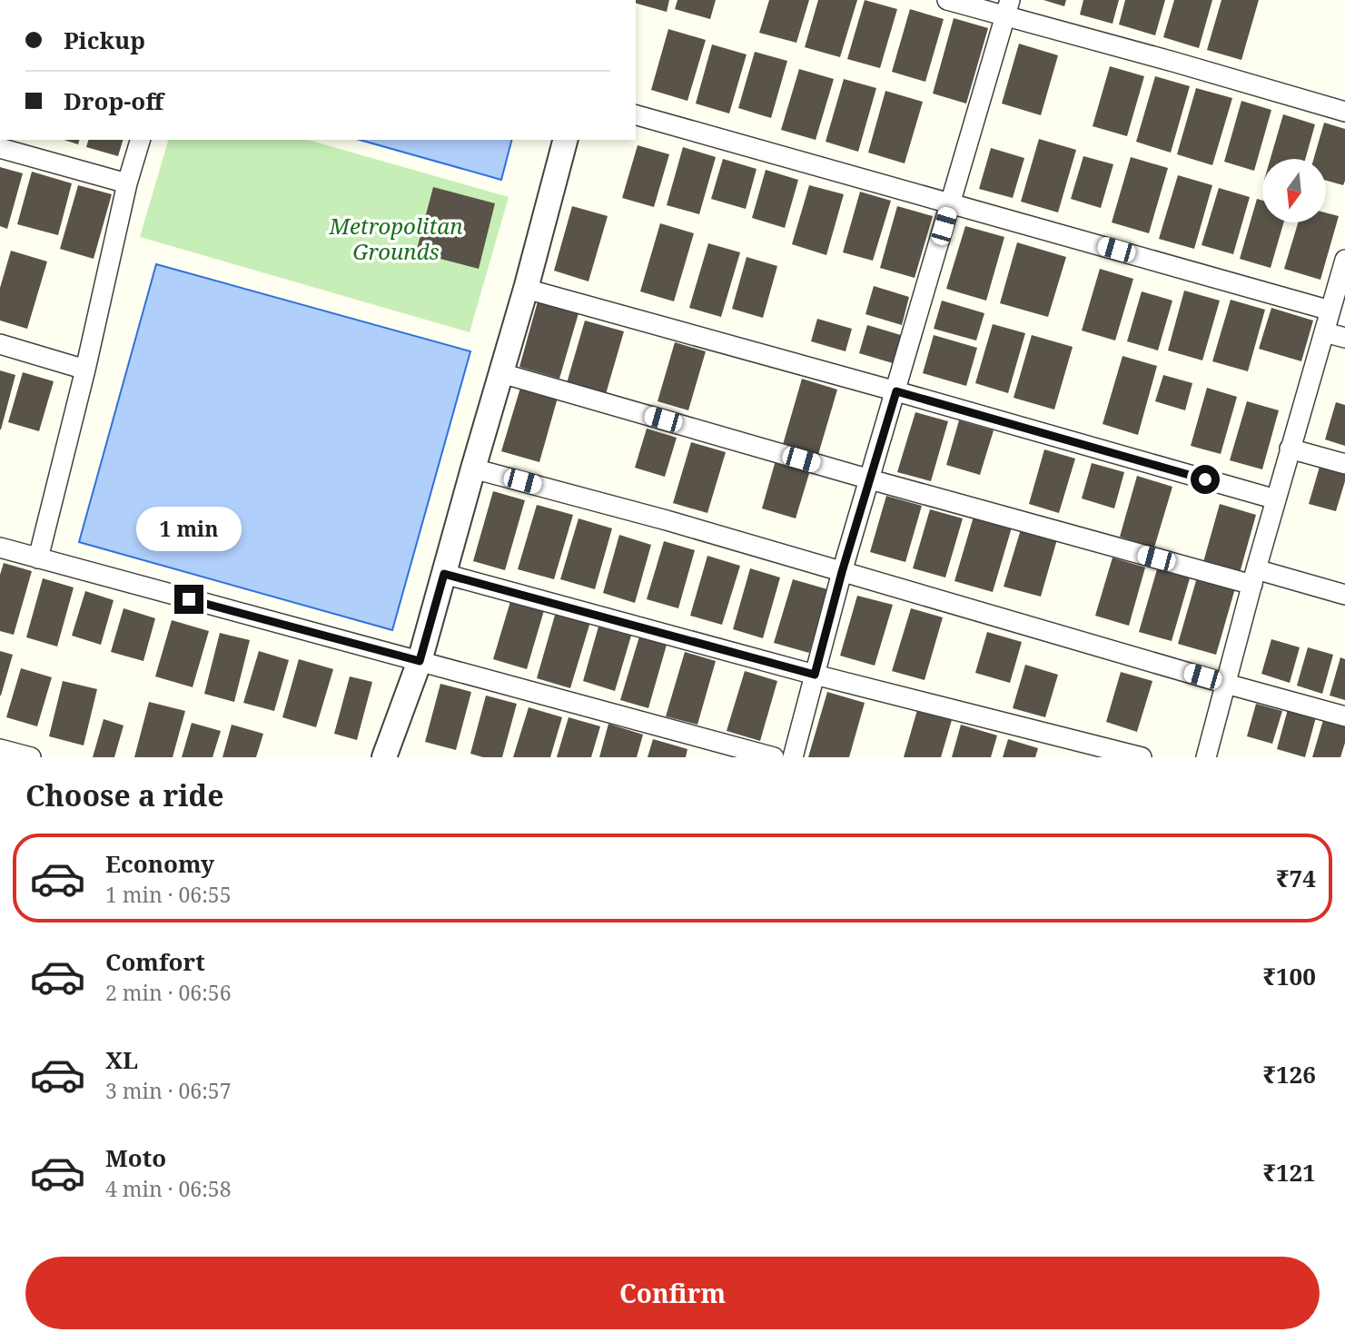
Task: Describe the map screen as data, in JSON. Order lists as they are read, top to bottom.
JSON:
{
  "parks": ["Metropolitan Grounds"],
  "north": "bottom",
  "page": {
    "banner": ["Pickup", "Drop-off"],
    "bubble": "1 min",
    "heading": "Choose a ride",
    "list": [
      {
        "name": "Economy",
        "note": "1 min · 06:55",
        "value": "₹74"
      },
      {
        "name": "Comfort",
        "note": "2 min · 06:56",
        "value": "₹100"
      },
      {
        "name": "XL",
        "note": "3 min · 06:57",
        "value": "₹126"
      },
      {
        "name": "Moto",
        "note": "4 min · 06:58",
        "value": "₹121"
      }
    ],
    "buttons": "Confirm"
  }
}
